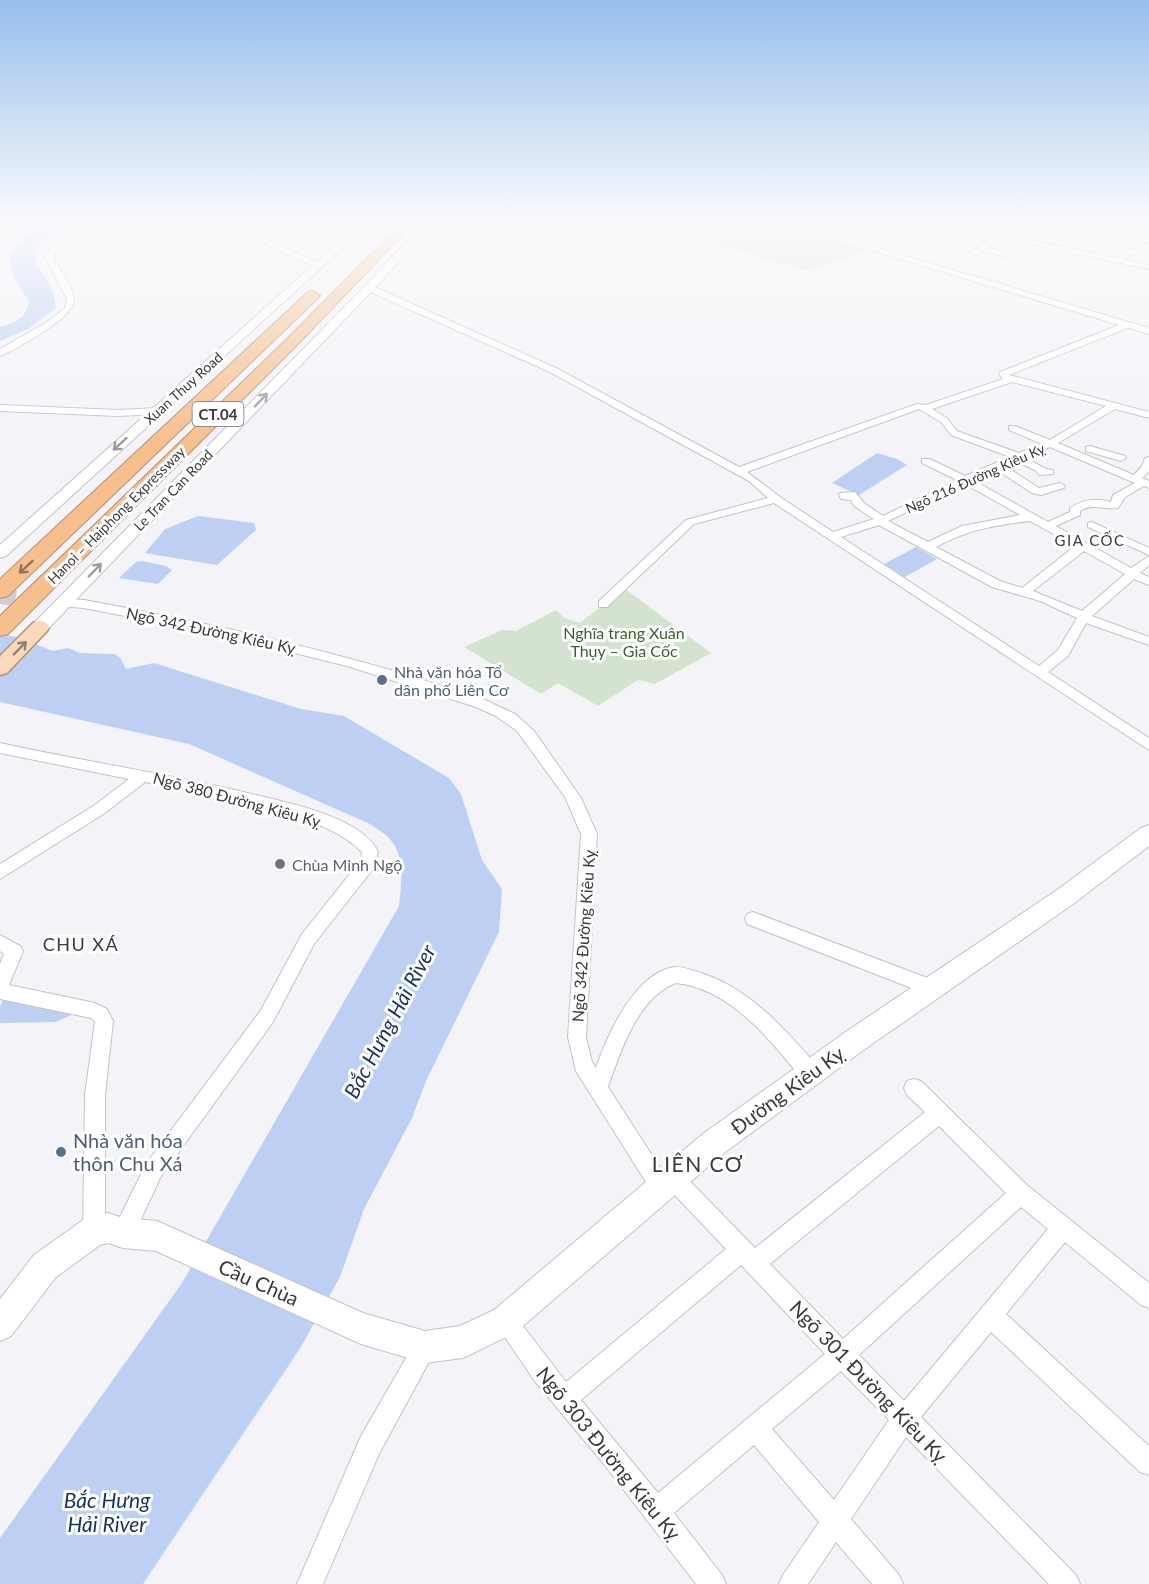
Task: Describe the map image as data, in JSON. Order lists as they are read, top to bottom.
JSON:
{
  "streets": {
    "highway": ["CT.04", "Hanoi – Haiphong Expressway"],
    "main road": [
      "Xuan Thuy Road",
      "Le Tran Can Road",
      "Đường Kiêu Kỵ",
      "Cầu Chùa"
    ],
    "street": [
      "Ngõ 216 Đường Kiêu Kỵ",
      "Ngõ 342 Đường Kiêu Kỵ",
      "Ngõ 380 Đường Kiêu Kỵ",
      "Ngõ 301 Đường Kiêu Kỵ",
      "Ngõ 303 Đường Kiêu Kỵ"
    ]
  },
  "crossings": [
    ["CT.04", "Hanoi – Haiphong Expressway"],
    ["Le Tran Can Road", "Ngõ 342 Đường Kiêu Kỵ"],
    ["Ngõ 342 Đường Kiêu Kỵ", "Đường Kiêu Kỵ"],
    ["Ngõ 342 Đường Kiêu Kỵ", "Ngõ 301 Đường Kiêu Kỵ"],
    ["Ngõ 380 Đường Kiêu Kỵ", "Cầu Chùa"],
    ["Đường Kiêu Kỵ", "Cầu Chùa"],
    ["Đường Kiêu Kỵ", "Ngõ 301 Đường Kiêu Kỵ"],
    ["Đường Kiêu Kỵ", "Ngõ 303 Đường Kiêu Kỵ"]
  ],
  "one_way": ["Xuan Thuy Road", "Le Tran Can Road"],
  "districts": ["GIA CỐC", "CHU XÁ", "LIÊN CƠ"],
  "water": ["Bắc Hưng Hải River"],
  "parks": ["Nghĩa trang Xuân Thụy – Gia Cốc"],
  "places": ["Nhà văn hóa Tổ dân phố Liên Cơ", "Chùa Minh Ngộ", "Nhà văn hóa thôn Chu Xá"]
}
